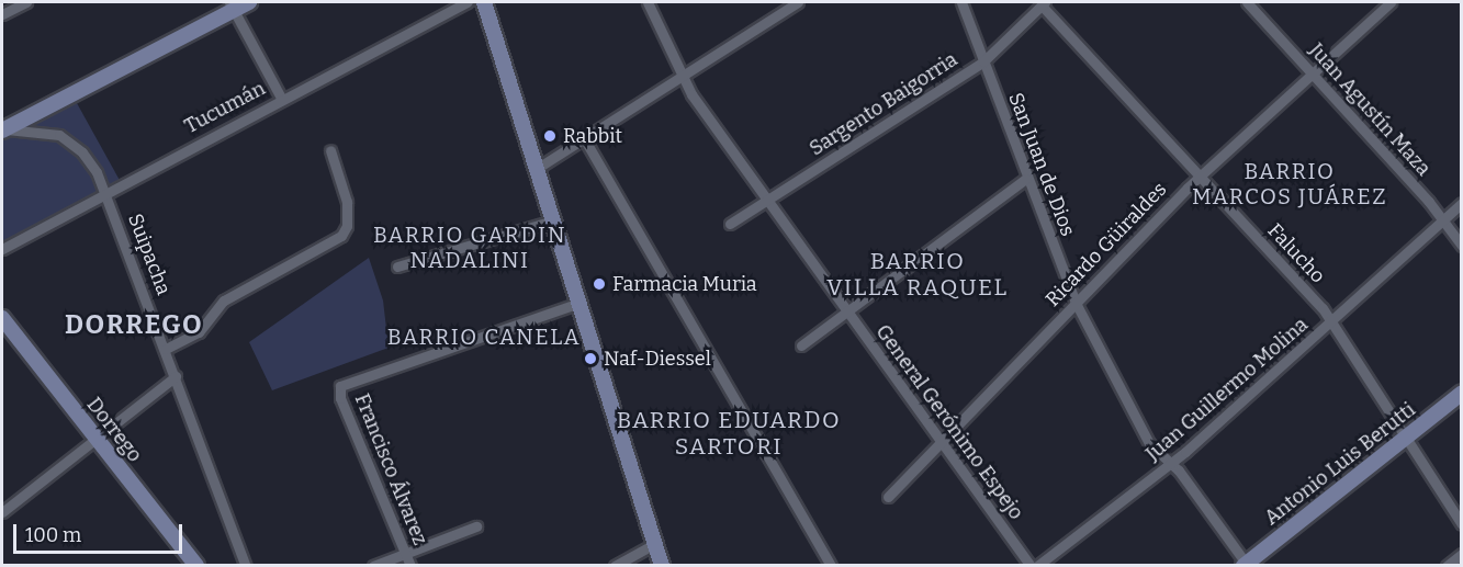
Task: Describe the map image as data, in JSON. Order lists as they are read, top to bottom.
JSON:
{
  "streets": {
    "street": [
      "Sargento Baigorria",
      "Tucumán",
      "Juan Agustín Maza",
      "San Juan de Dios",
      "Ricardo Güiraldes",
      "Falucho",
      "Suipacha",
      "Juan Guillermo Molina",
      "General Gerónimo Espejo",
      "Dorrego",
      "Antonio Luis Berutti",
      "Francisco Álvarez"
    ]
  },
  "crossings": [
    ["Sargento Baigorria", "San Juan de Dios"],
    ["Sargento Baigorria", "Falucho"],
    ["Sargento Baigorria", "General Gerónimo Espejo"],
    ["Tucumán", "Suipacha"],
    ["Juan Agustín Maza", "Ricardo Güiraldes"],
    ["Juan Agustín Maza", "Juan Guillermo Molina"],
    ["San Juan de Dios", "Ricardo Güiraldes"],
    ["San Juan de Dios", "Juan Guillermo Molina"],
    ["San Juan de Dios", "Antonio Luis Berutti"],
    ["Ricardo Güiraldes", "Falucho"],
    ["Ricardo Güiraldes", "General Gerónimo Espejo"],
    ["Falucho", "Juan Guillermo Molina"],
    ["Falucho", "Antonio Luis Berutti"]
  ],
  "districts": [
    "BARRIO MARCOS JUÁREZ",
    "BARRIO GARDIN NADALINI",
    "BARRIO VILLA RAQUEL",
    "DORREGO",
    "BARRIO CANELA",
    "BARRIO EDUARDO SARTORI"
  ],
  "places": ["Rabbit", "Farmacia Muria", "Naf-Diessel"],
  "scale_bar": "100 m"
}
